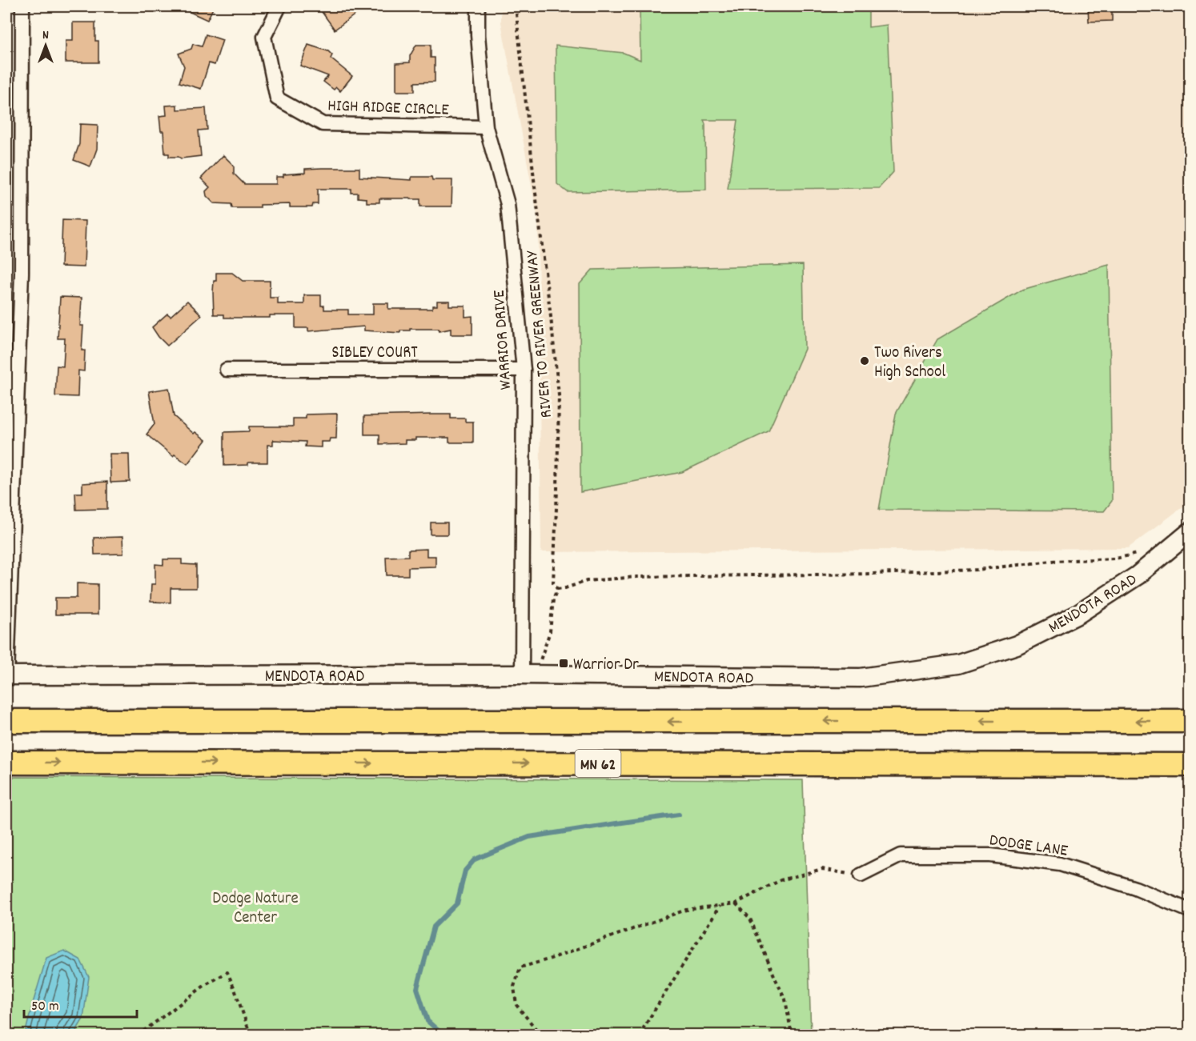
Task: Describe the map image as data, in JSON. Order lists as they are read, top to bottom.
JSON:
{
  "streets": {
    "highway": ["MN 62"],
    "street": [
      "HIGH RIDGE CIRCLE",
      "WARRIOR DRIVE",
      "SIBLEY COURT",
      "MENDOTA ROAD",
      "DODGE LANE"
    ],
    "path": ["RIVER TO RIVER GREENWAY"]
  },
  "crossings": [
    ["HIGH RIDGE CIRCLE", "WARRIOR DRIVE"],
    ["WARRIOR DRIVE", "SIBLEY COURT"],
    ["WARRIOR DRIVE", "MENDOTA ROAD"]
  ],
  "parks": ["Dodge Nature Center"],
  "places": {
    "other": ["Two Rivers High School"],
    "transit": ["Warrior Dr"]
  },
  "scale_bar": "50 m",
  "north": "top"
}
